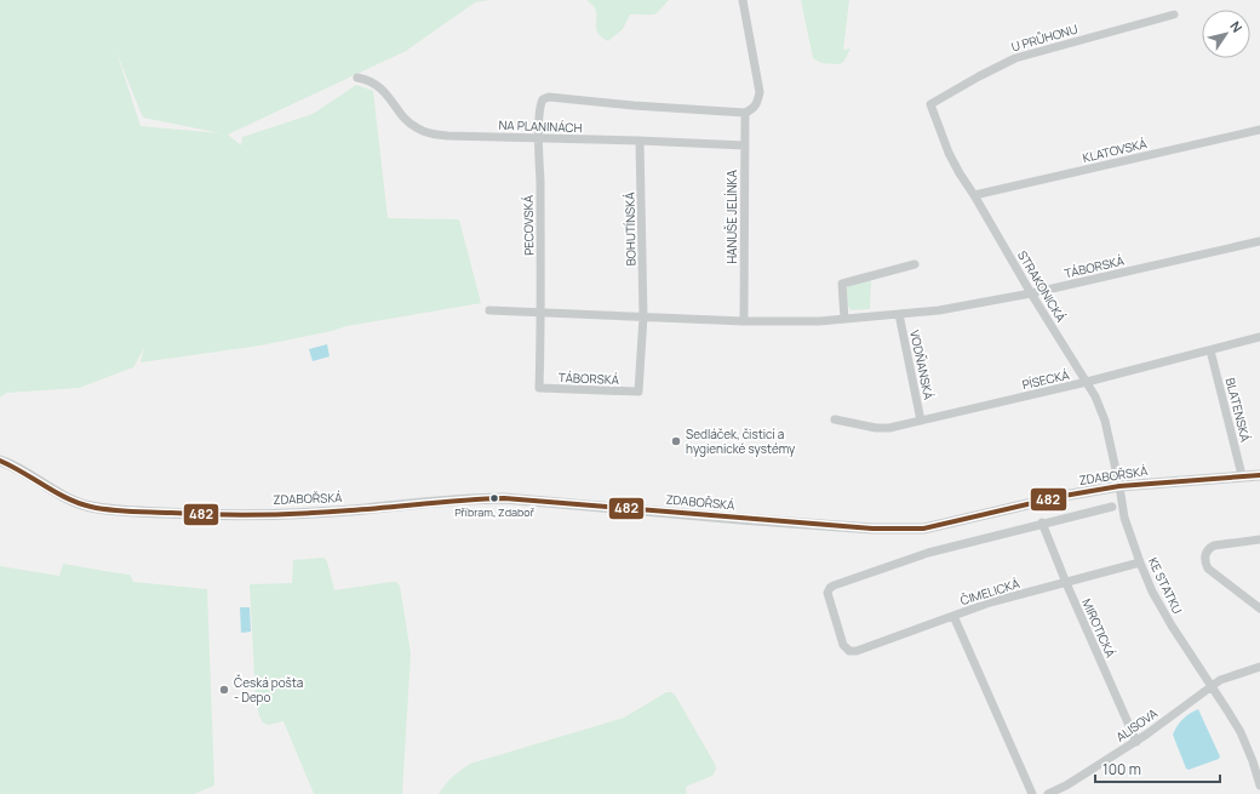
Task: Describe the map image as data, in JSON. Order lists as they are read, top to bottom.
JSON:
{
  "streets": {
    "street": [
      "U PRŮHONU",
      "NA PLANINÁCH",
      "KLATOVSKÁ",
      "HANUŠE JELÍNKA",
      "PECOVSKÁ",
      "BOHUTÍNSKÁ",
      "TÁBORSKÁ",
      "STRAKONICKÁ",
      "VODŇANSKÁ",
      "PÍSECKÁ",
      "BLATENSKÁ",
      "ZDABOŘSKÁ",
      "KE STATKU",
      "ČIMELICKÁ",
      "MIROTICKÁ",
      "ALISOVA"
    ]
  },
  "crossings": [
    ["U PRŮHONU", "STRAKONICKÁ"],
    ["NA PLANINÁCH", "HANUŠE JELÍNKA"],
    ["NA PLANINÁCH", "PECOVSKÁ"],
    ["NA PLANINÁCH", "BOHUTÍNSKÁ"],
    ["KLATOVSKÁ", "STRAKONICKÁ"],
    ["HANUŠE JELÍNKA", "PECOVSKÁ"],
    ["HANUŠE JELÍNKA", "TÁBORSKÁ"],
    ["PECOVSKÁ", "TÁBORSKÁ"],
    ["BOHUTÍNSKÁ", "TÁBORSKÁ"],
    ["TÁBORSKÁ", "STRAKONICKÁ"],
    ["TÁBORSKÁ", "VODŇANSKÁ"],
    ["STRAKONICKÁ", "PÍSECKÁ"],
    ["STRAKONICKÁ", "ZDABOŘSKÁ"],
    ["STRAKONICKÁ", "KE STATKU"],
    ["VODŇANSKÁ", "PÍSECKÁ"],
    ["PÍSECKÁ", "BLATENSKÁ"],
    ["BLATENSKÁ", "ZDABOŘSKÁ"],
    ["ZDABOŘSKÁ", "KE STATKU"],
    ["KE STATKU", "ČIMELICKÁ"],
    ["KE STATKU", "ALISOVA"],
    ["ČIMELICKÁ", "MIROTICKÁ"],
    ["MIROTICKÁ", "ALISOVA"]
  ],
  "places": ["Sedláček, čisticí a hygienické systémy", "Příbram, Zdaboř", "Česká pošta - Depo"],
  "lines": ["transit line 482"],
  "scale_bar": "100 m",
  "north": "top right"
}
